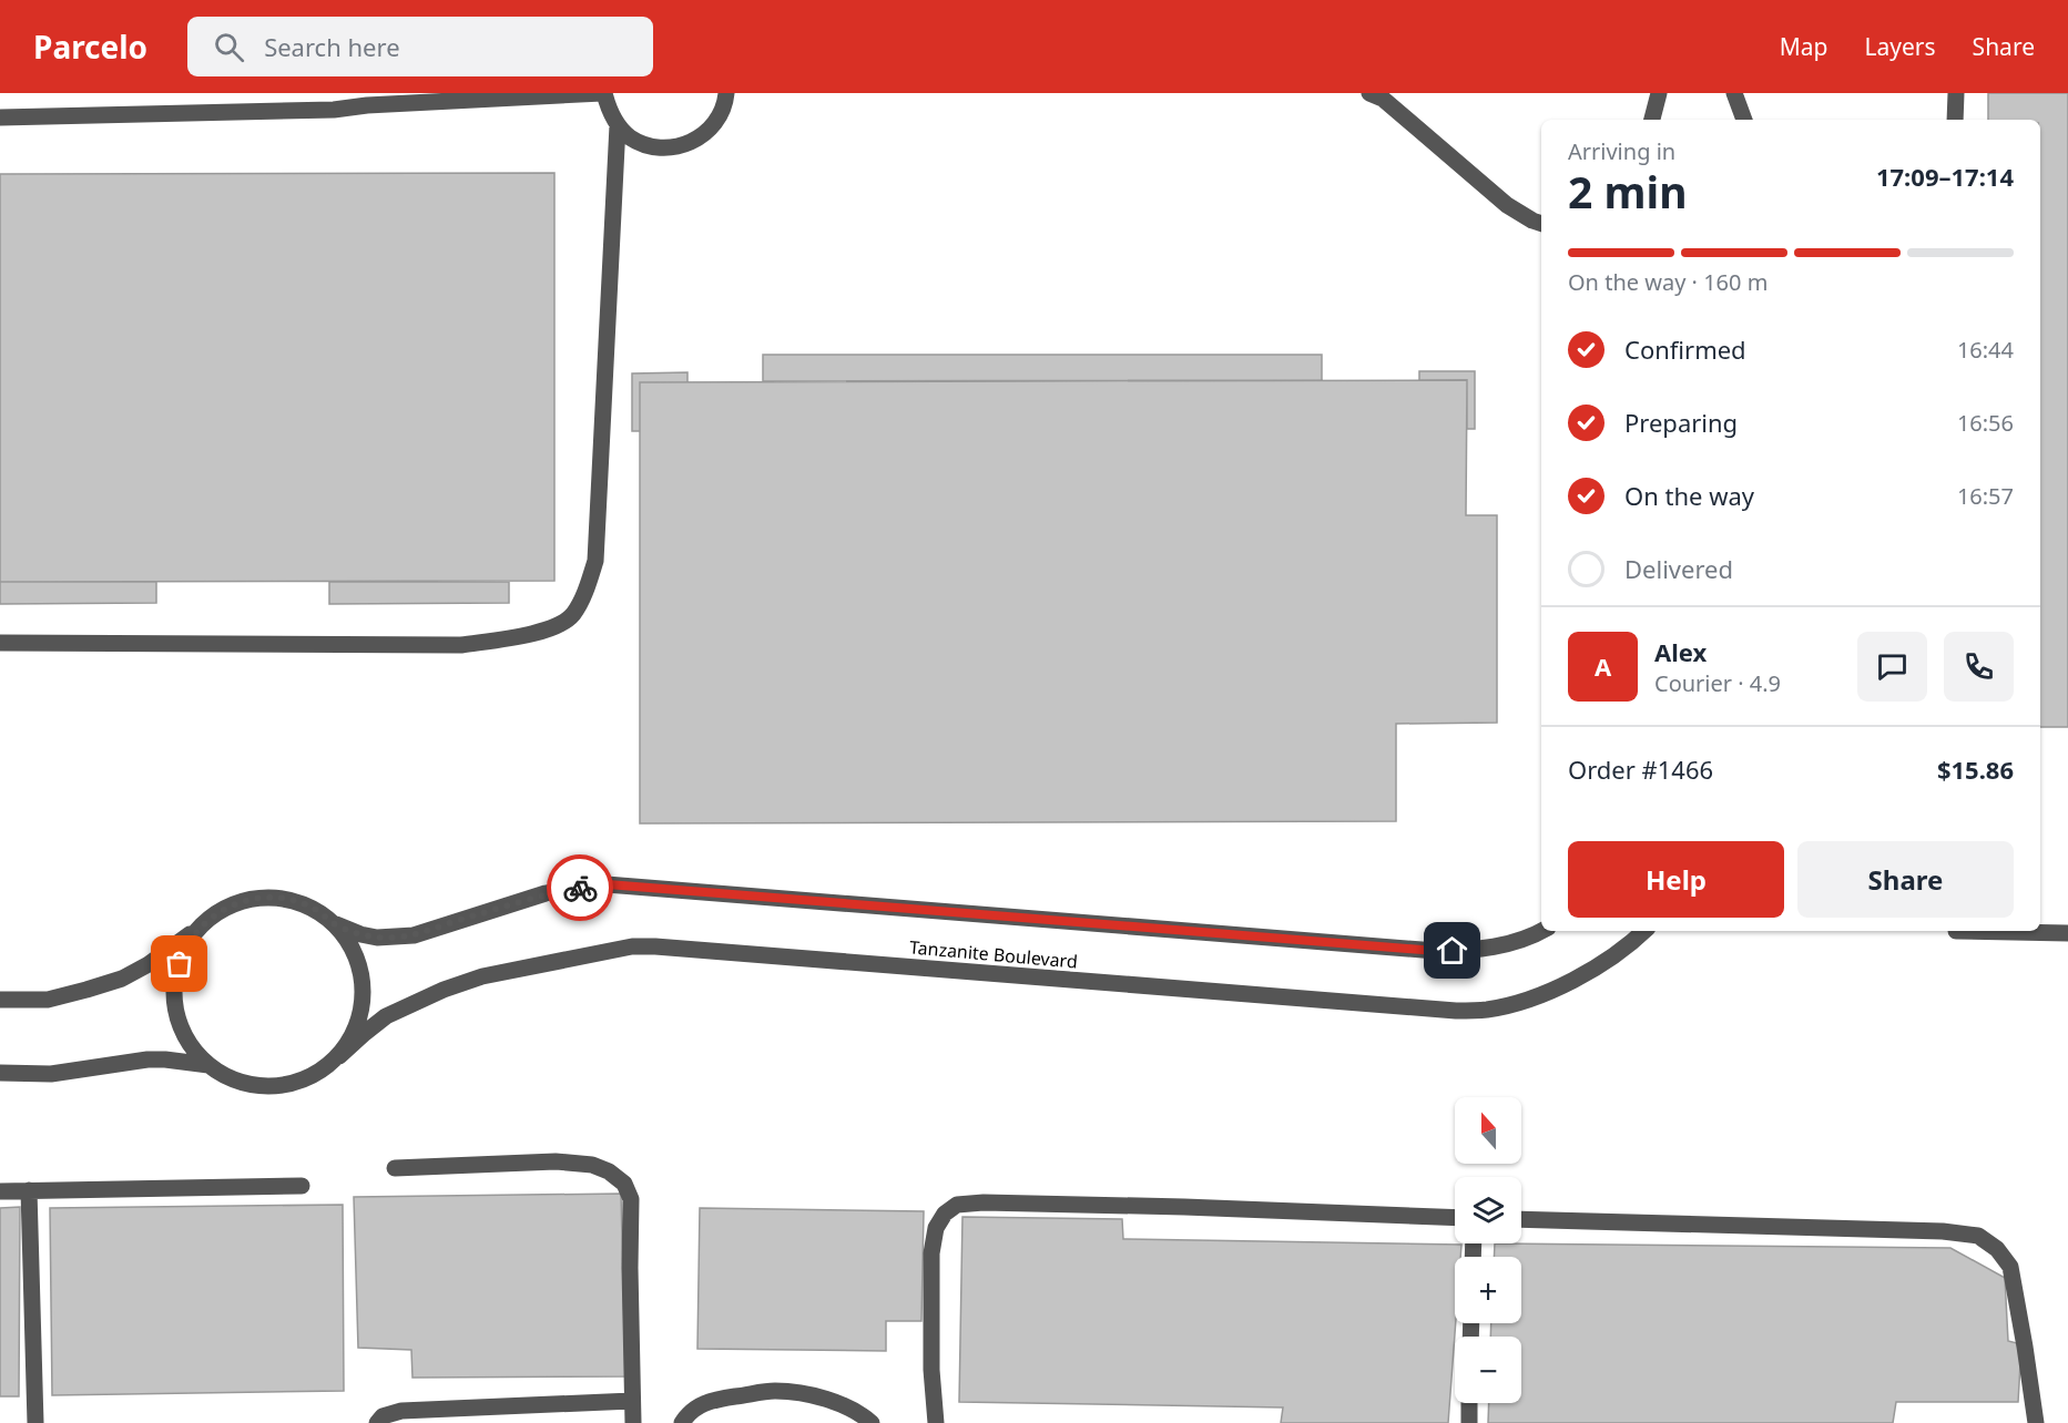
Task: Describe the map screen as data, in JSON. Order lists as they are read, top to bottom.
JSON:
{
  "streets": {
    "street": ["Tanzanite Boulevard"]
  },
  "north": "top",
  "page": {
    "header": "Parcelo",
    "search": "Search here",
    "nav": ["Map", "Layers", "Share"],
    "heading": ["2 min", "Arriving in", "17:09–17:14"],
    "panel": [
      "Alex",
      "Courier · 4.9",
      "Order #1466",
      "$15.86"
    ],
    "bar": "On the way · 160 m",
    "list": [
      ["Confirmed", "16:44"],
      ["Preparing", "16:56"],
      ["On the way", "16:57"],
      "Delivered"
    ],
    "round": "A",
    "buttons": ["Help", "Share"],
    "map_buttons": ["+", "−"]
  }
}
